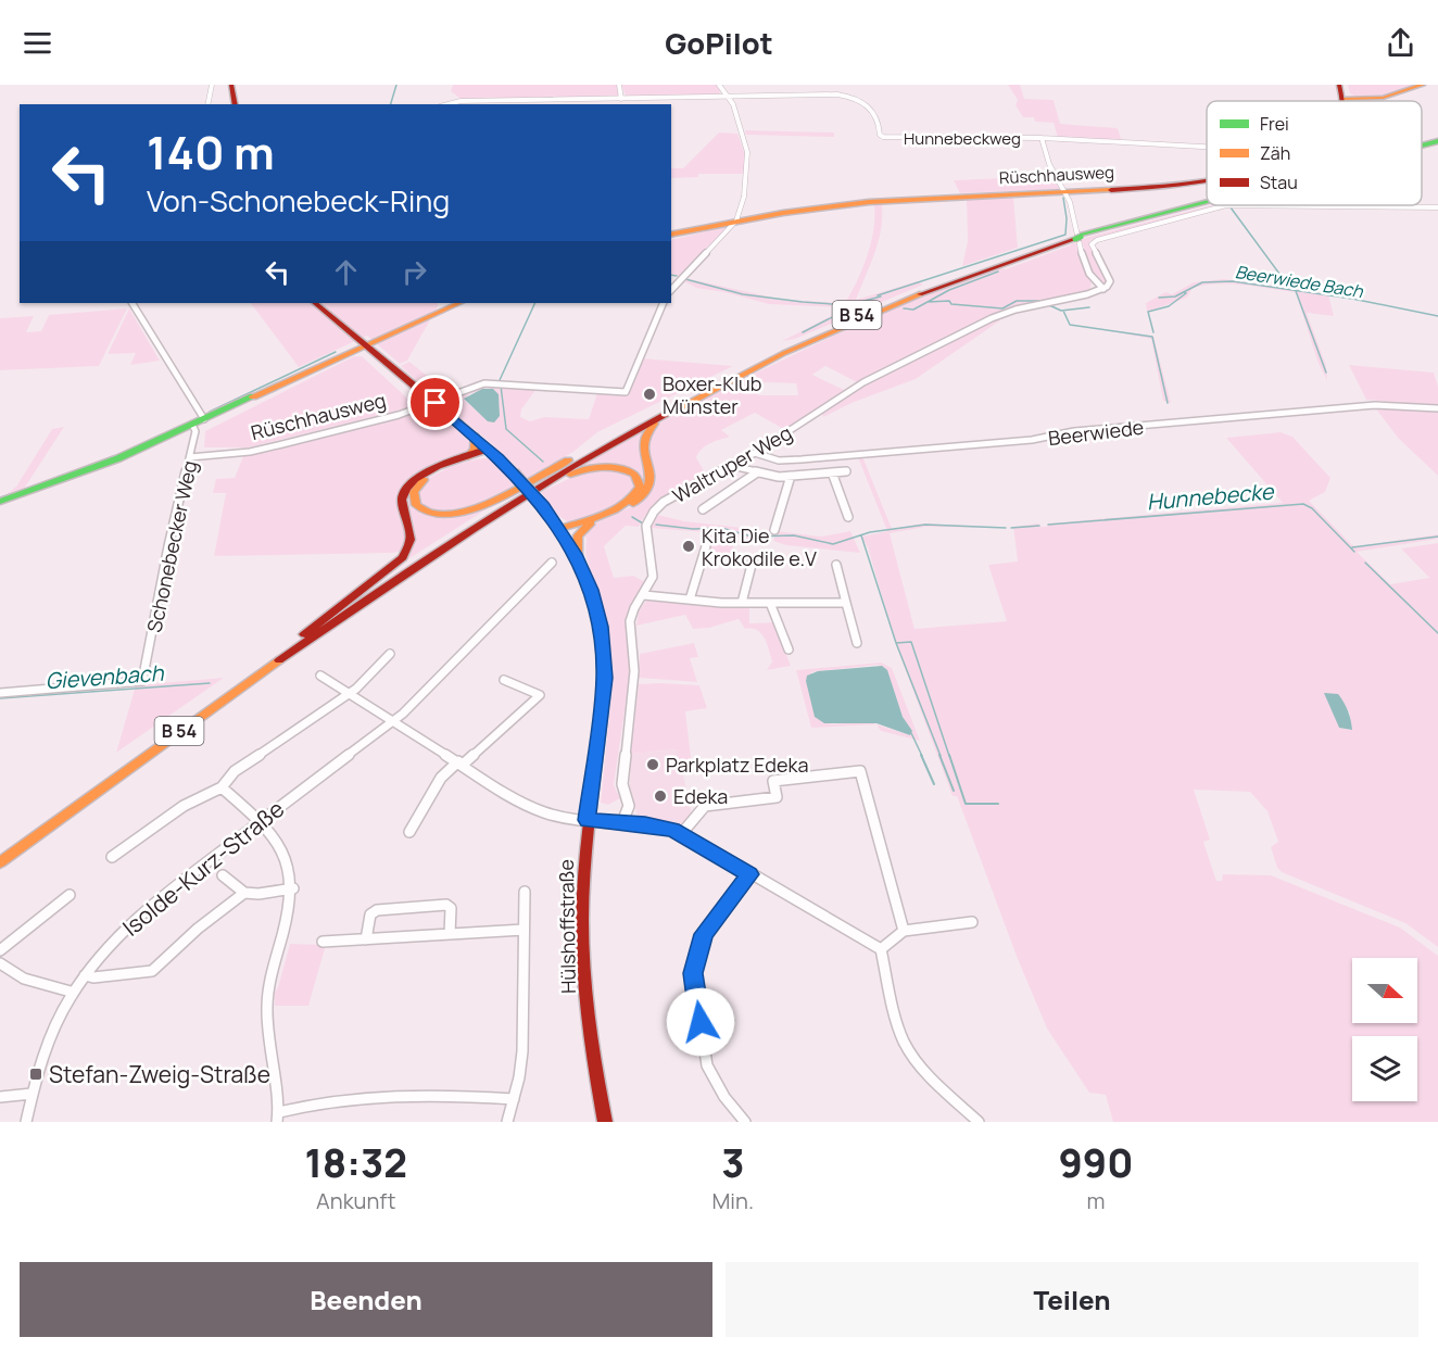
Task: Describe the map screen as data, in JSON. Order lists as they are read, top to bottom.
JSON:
{
  "streets": {
    "main road": ["Rüschhausweg", "B 54", "Hülshoffstraße"],
    "street": [
      "Hunnebeckweg",
      "Beerwiede",
      "Waltruper Weg",
      "Schonebecker Weg",
      "Isolde-Kurz-Straße"
    ]
  },
  "crossings": [
    ["Hunnebeckweg", "Rüschhausweg"],
    ["Rüschhausweg", "Schonebecker Weg"],
    ["Rüschhausweg", "Hülshoffstraße"],
    ["Beerwiede", "Waltruper Weg"]
  ],
  "water": ["Beerwiede Bach", "Hunnebecke", "Gievenbach"],
  "places": {
    "other": [
      "Boxer-Klub Münster",
      "Kita Die Krokodile e.V",
      "Parkplatz Edeka",
      "Edeka"
    ],
    "transit": ["Stefan-Zweig-Straße"]
  },
  "legend": ["Frei", "Zäh", "Stau"],
  "north": "right",
  "page": {
    "header": "GoPilot",
    "turn": ["140 m", "Von-Schonebeck-Ring"],
    "eta": [
      "18:32",
      "Ankunft",
      "3",
      "Min.",
      "990",
      "m"
    ],
    "buttons": ["Beenden", "Teilen"]
  }
}
